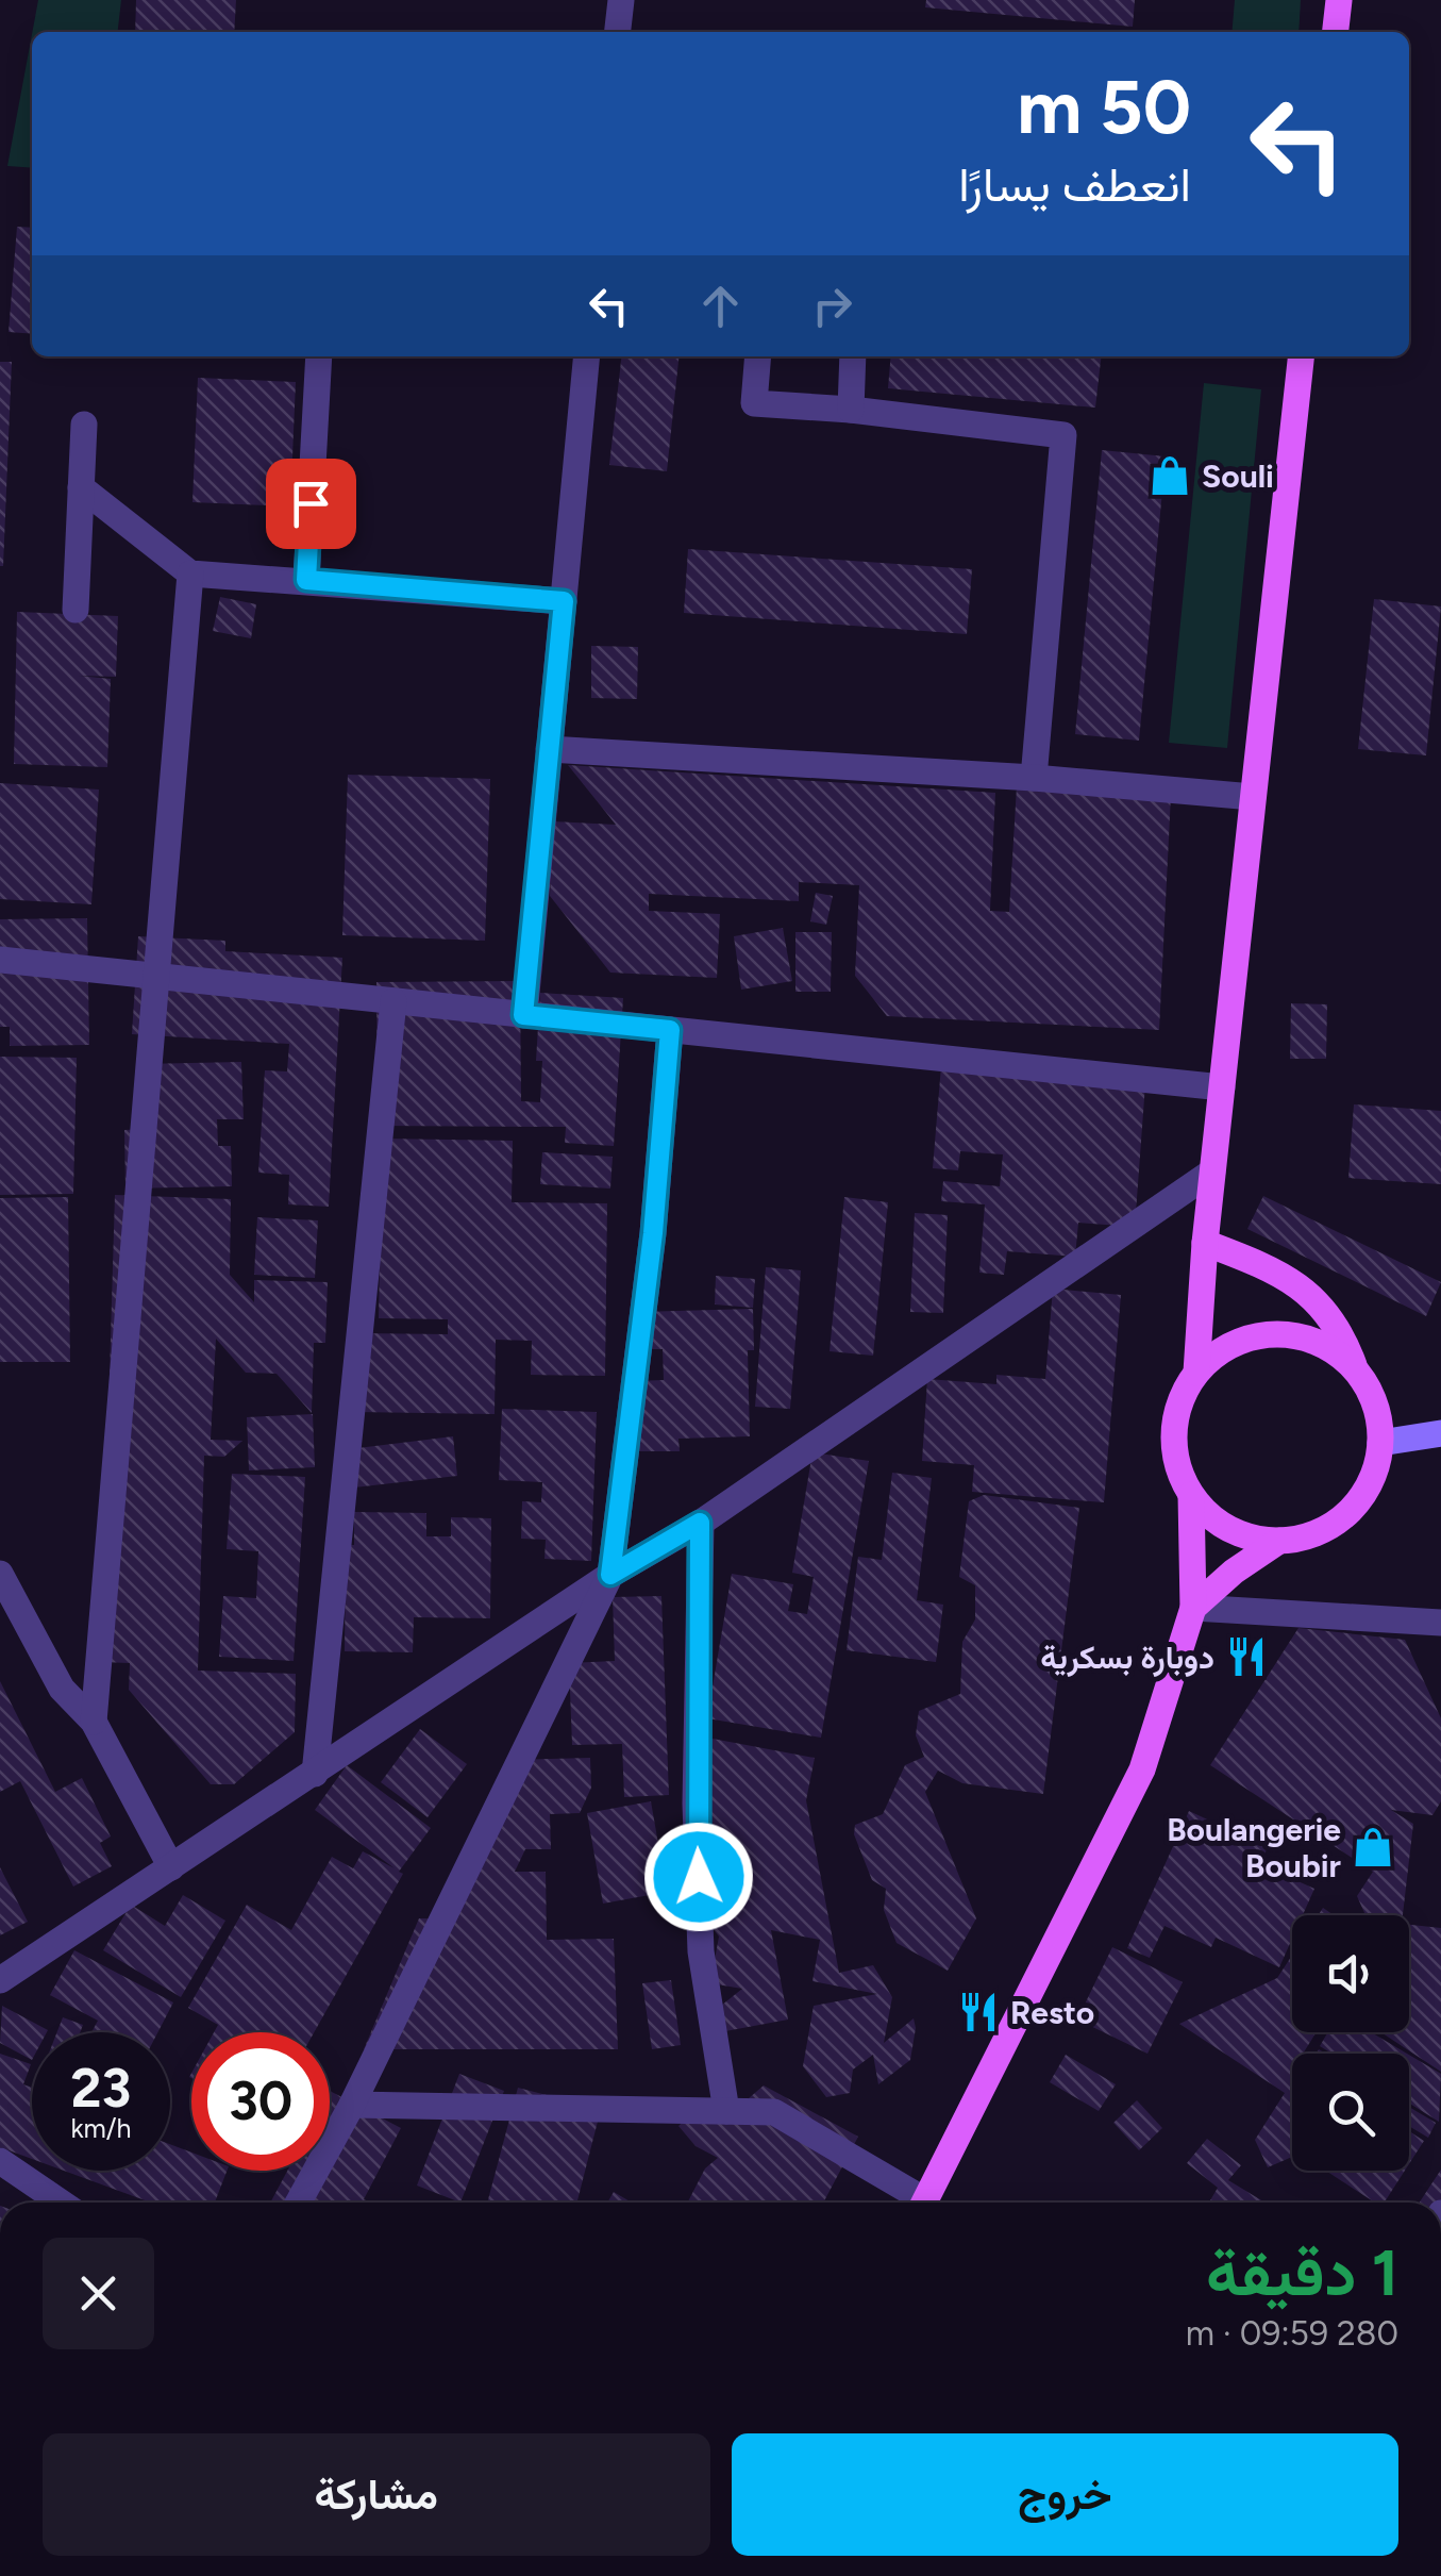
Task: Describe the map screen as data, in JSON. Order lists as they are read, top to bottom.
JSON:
{
  "places": {
    "shop": ["Souli", "Boulangerie Boubir"],
    "restaurant": ["دوبارة بسكرية", "Resto"]
  },
  "page": {
    "turn": ["50 m", "انعطف يسارًا"],
    "speed": "23 km/h",
    "limit": "30",
    "heading": ["1 دقيقة", "280 m · 09:59"],
    "buttons": ["خروج", "مشاركة"]
  }
}
